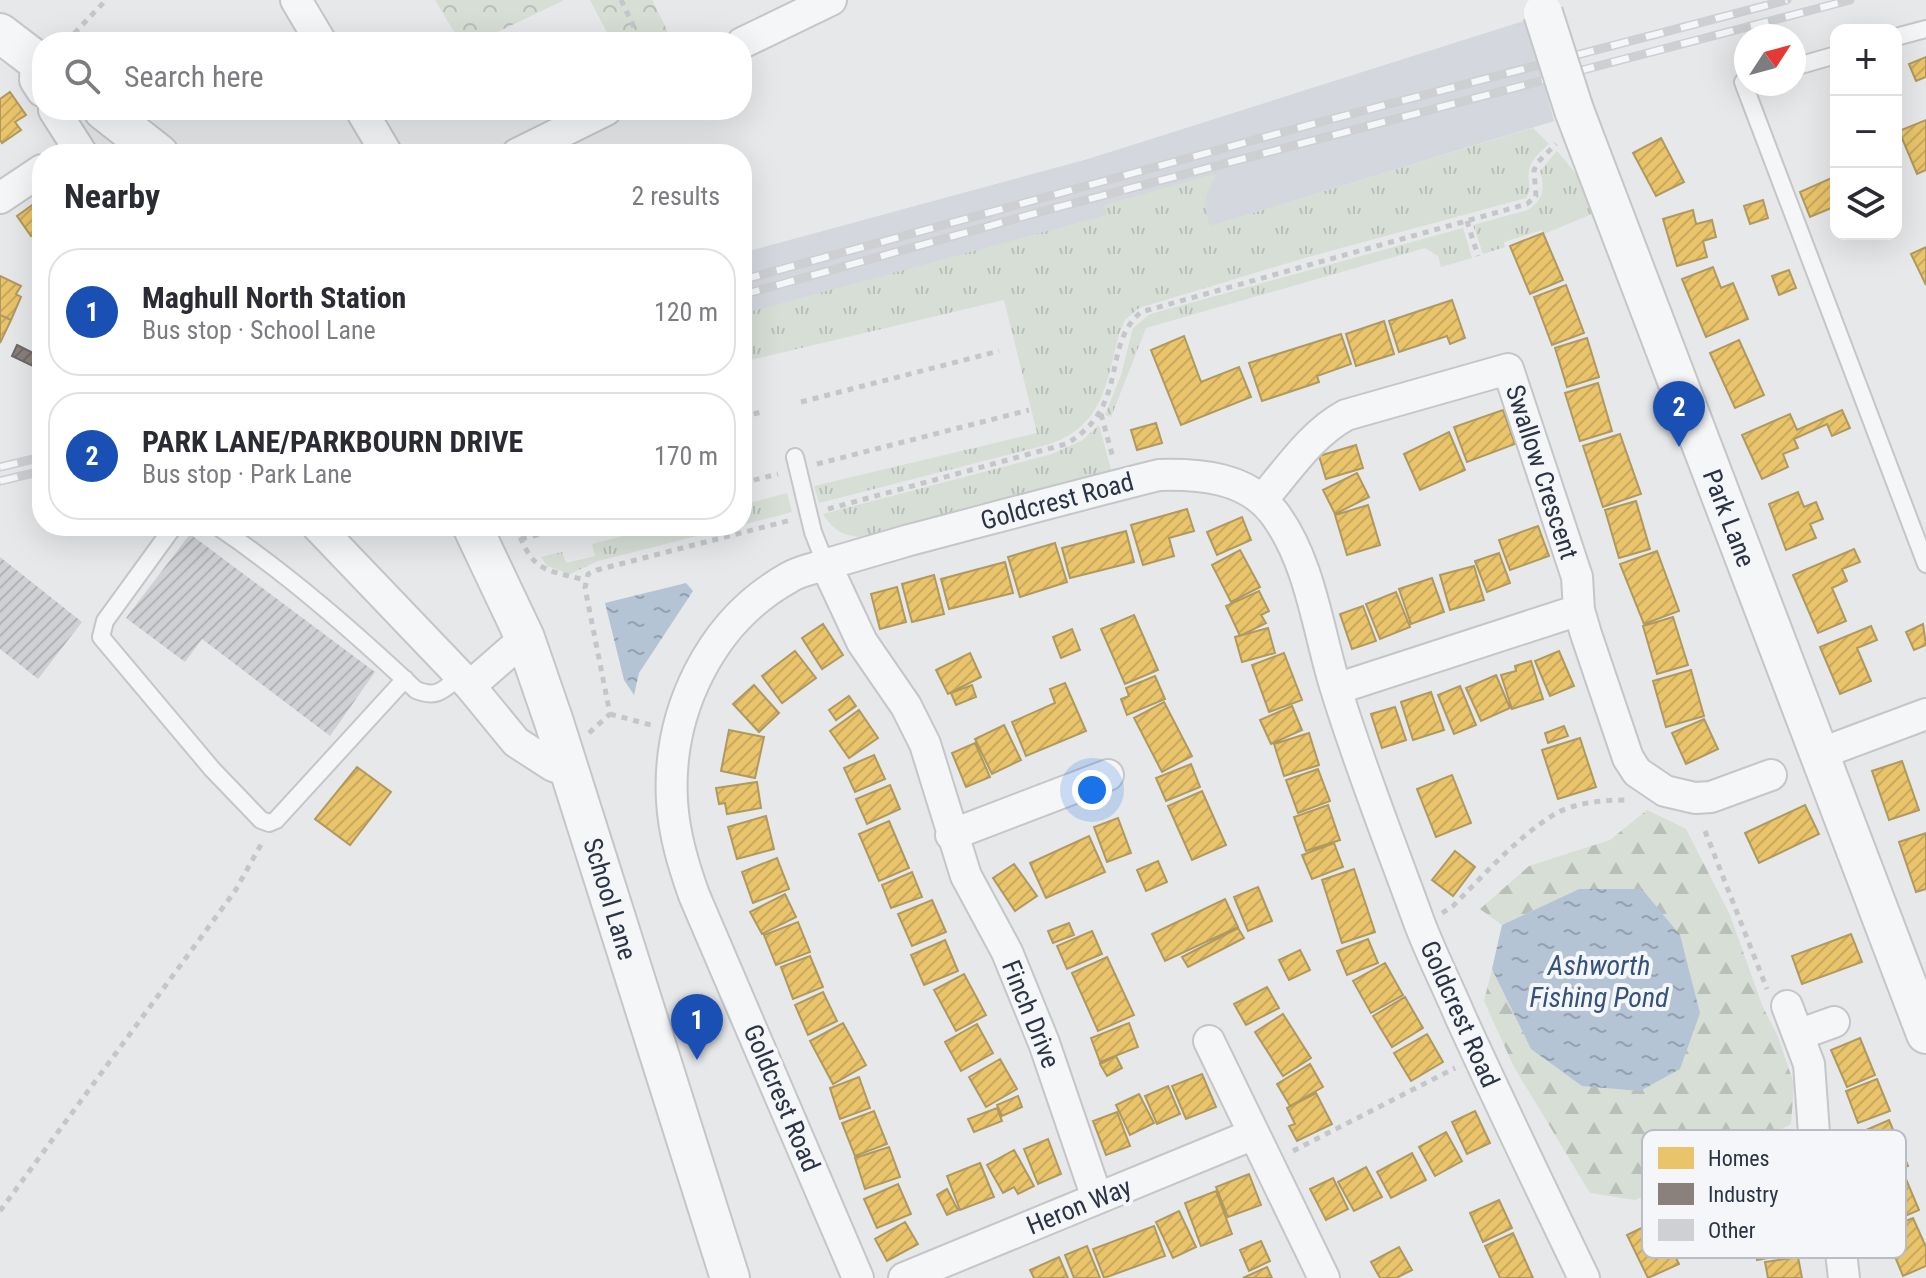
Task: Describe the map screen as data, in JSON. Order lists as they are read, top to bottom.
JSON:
{
  "streets": {
    "street": [
      "Swallow Crescent",
      "Goldcrest Road",
      "Park Lane",
      "School Lane",
      "Finch Drive",
      "Heron Way"
    ]
  },
  "crossings": [
    ["Swallow Crescent", "Goldcrest Road"],
    ["Goldcrest Road", "Finch Drive"],
    ["Finch Drive", "Heron Way"]
  ],
  "water": ["Ashworth Fishing Pond"],
  "legend": ["Homes", "Industry", "Other"],
  "north": "top right",
  "page": {
    "map_buttons": ["+", "−"],
    "search": "Search here",
    "heading": ["Nearby", "2 results"],
    "list": [
      {
        "mark": "1",
        "name": "Maghull North Station",
        "note": "Bus stop · School Lane",
        "value": "120 m"
      },
      {
        "mark": "2",
        "name": "PARK LANE/PARKBOURN DRIVE",
        "note": "Bus stop · Park Lane",
        "value": "170 m"
      }
    ],
    "pins": ["2", "1"]
  }
}
